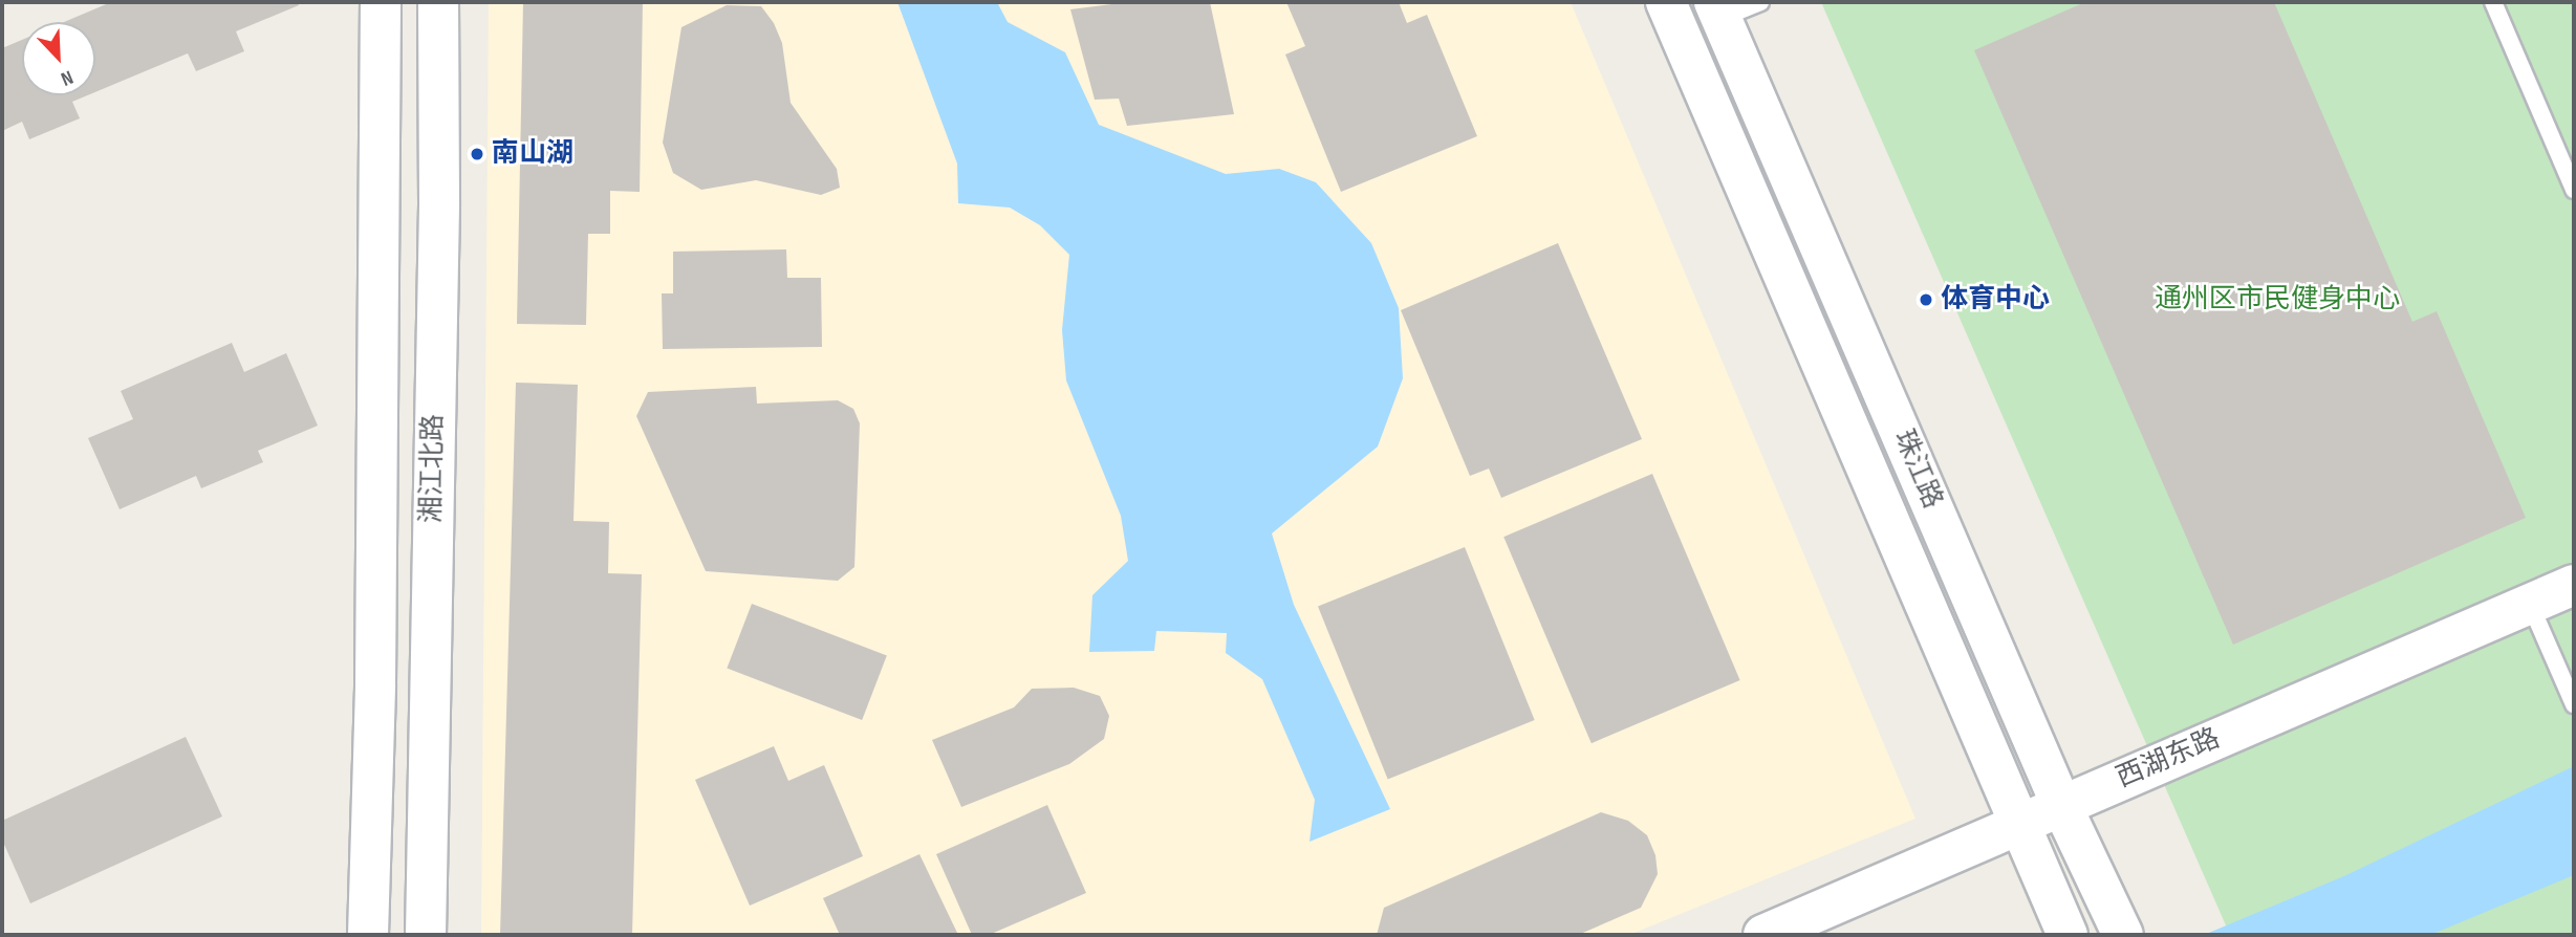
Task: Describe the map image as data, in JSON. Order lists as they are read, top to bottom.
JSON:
{
  "streets": {
    "street": ["湘江北路", "珠江路", "西湖东路"]
  },
  "crossings": [
    ["珠江路", "西湖东路"]
  ],
  "parks": ["通州区市民健身中心"],
  "places": ["南山湖", "体育中心"],
  "north": "bottom right"
}
